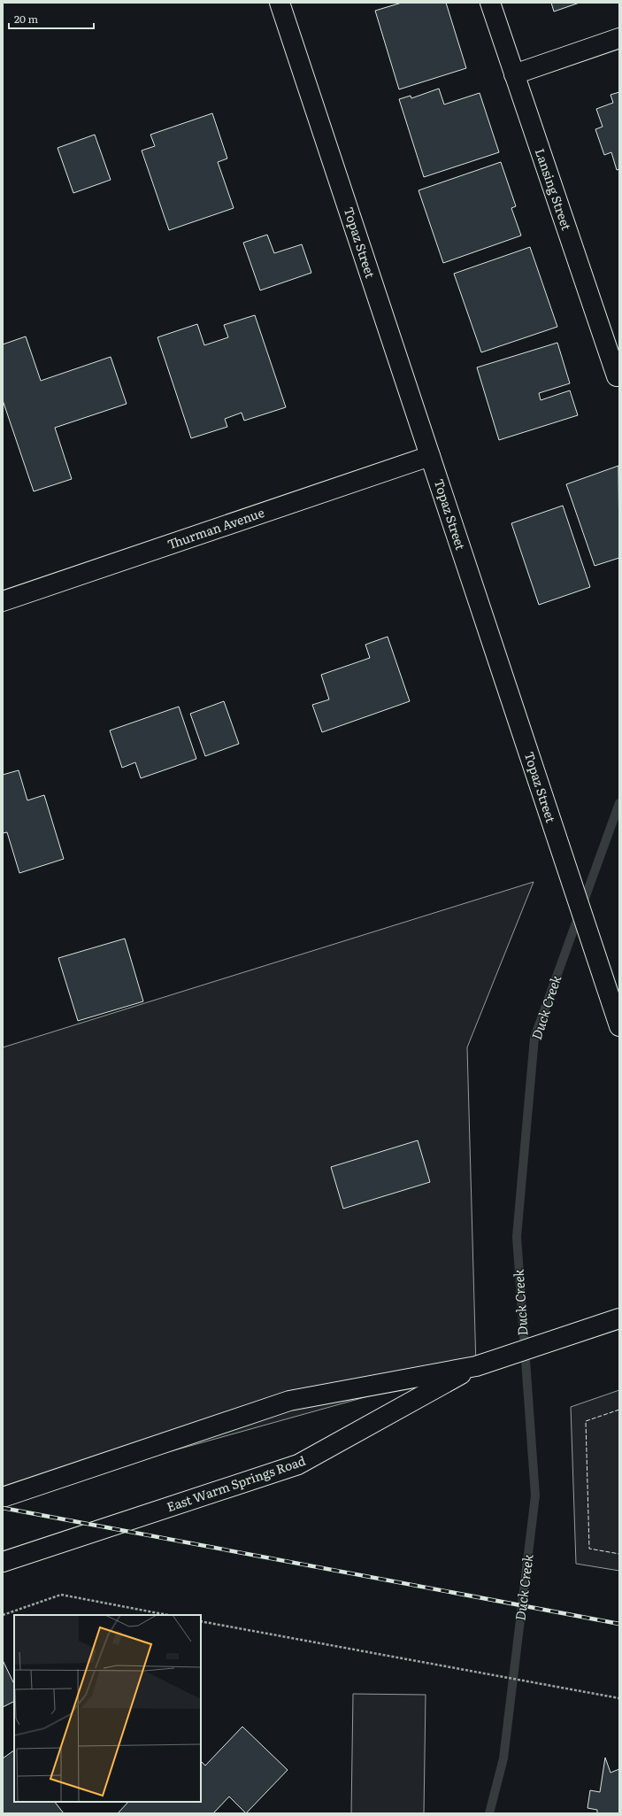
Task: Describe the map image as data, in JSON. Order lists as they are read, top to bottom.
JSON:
{
  "streets": {
    "street": [
      "Lansing Street",
      "Topaz Street",
      "Thurman Avenue",
      "East Warm Springs Road"
    ]
  },
  "crossings": [
    ["Topaz Street", "Thurman Avenue"]
  ],
  "water": ["Duck Creek"],
  "scale_bar": "20 m"
}
